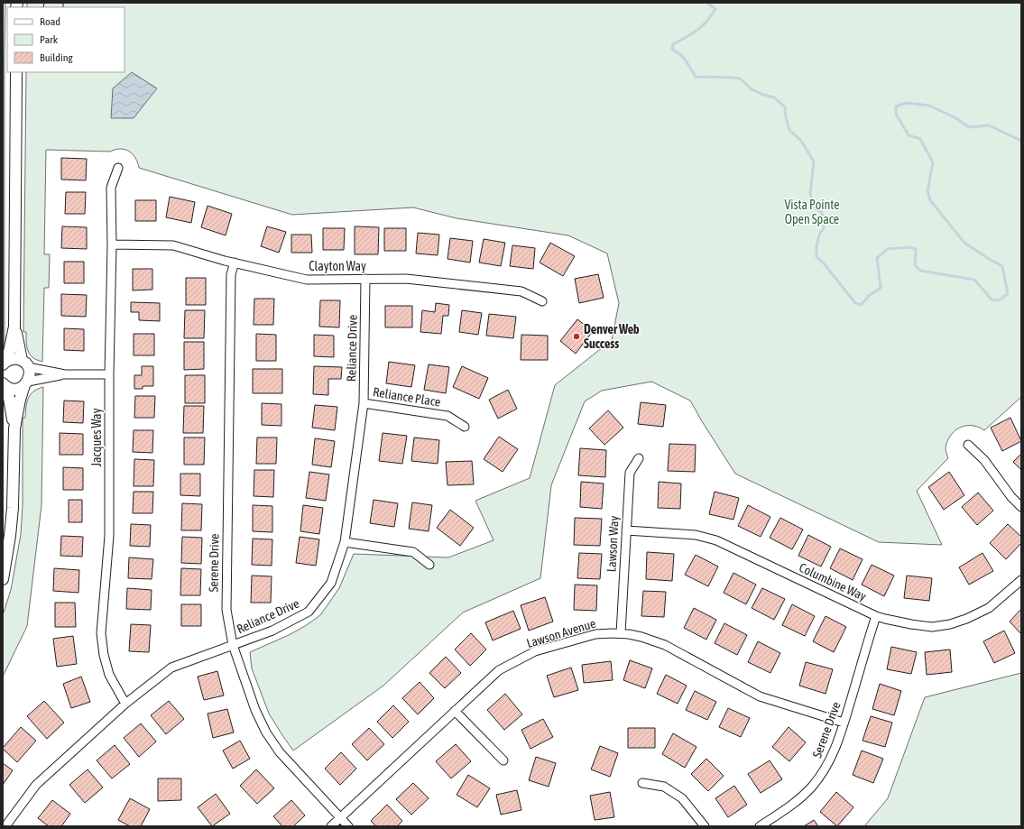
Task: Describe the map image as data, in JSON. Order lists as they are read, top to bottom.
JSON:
{
  "streets": {
    "street": [
      "Clayton Way",
      "Reliance Drive",
      "Reliance Place",
      "Jacques Way",
      "Lawson Way",
      "Serene Drive",
      "Columbine Way",
      "Lawson Avenue"
    ]
  },
  "crossings": [
    ["Clayton Way", "Reliance Drive"],
    ["Clayton Way", "Jacques Way"],
    ["Clayton Way", "Serene Drive"],
    ["Reliance Drive", "Reliance Place"],
    ["Reliance Drive", "Jacques Way"],
    ["Reliance Drive", "Serene Drive"],
    ["Lawson Way", "Columbine Way"],
    ["Lawson Way", "Lawson Avenue"],
    ["Serene Drive", "Columbine Way"],
    ["Serene Drive", "Lawson Avenue"]
  ],
  "parks": ["Vista Pointe Open Space"],
  "places": ["Denver Web Success"],
  "legend": ["Road", "Park", "Building"]
}
